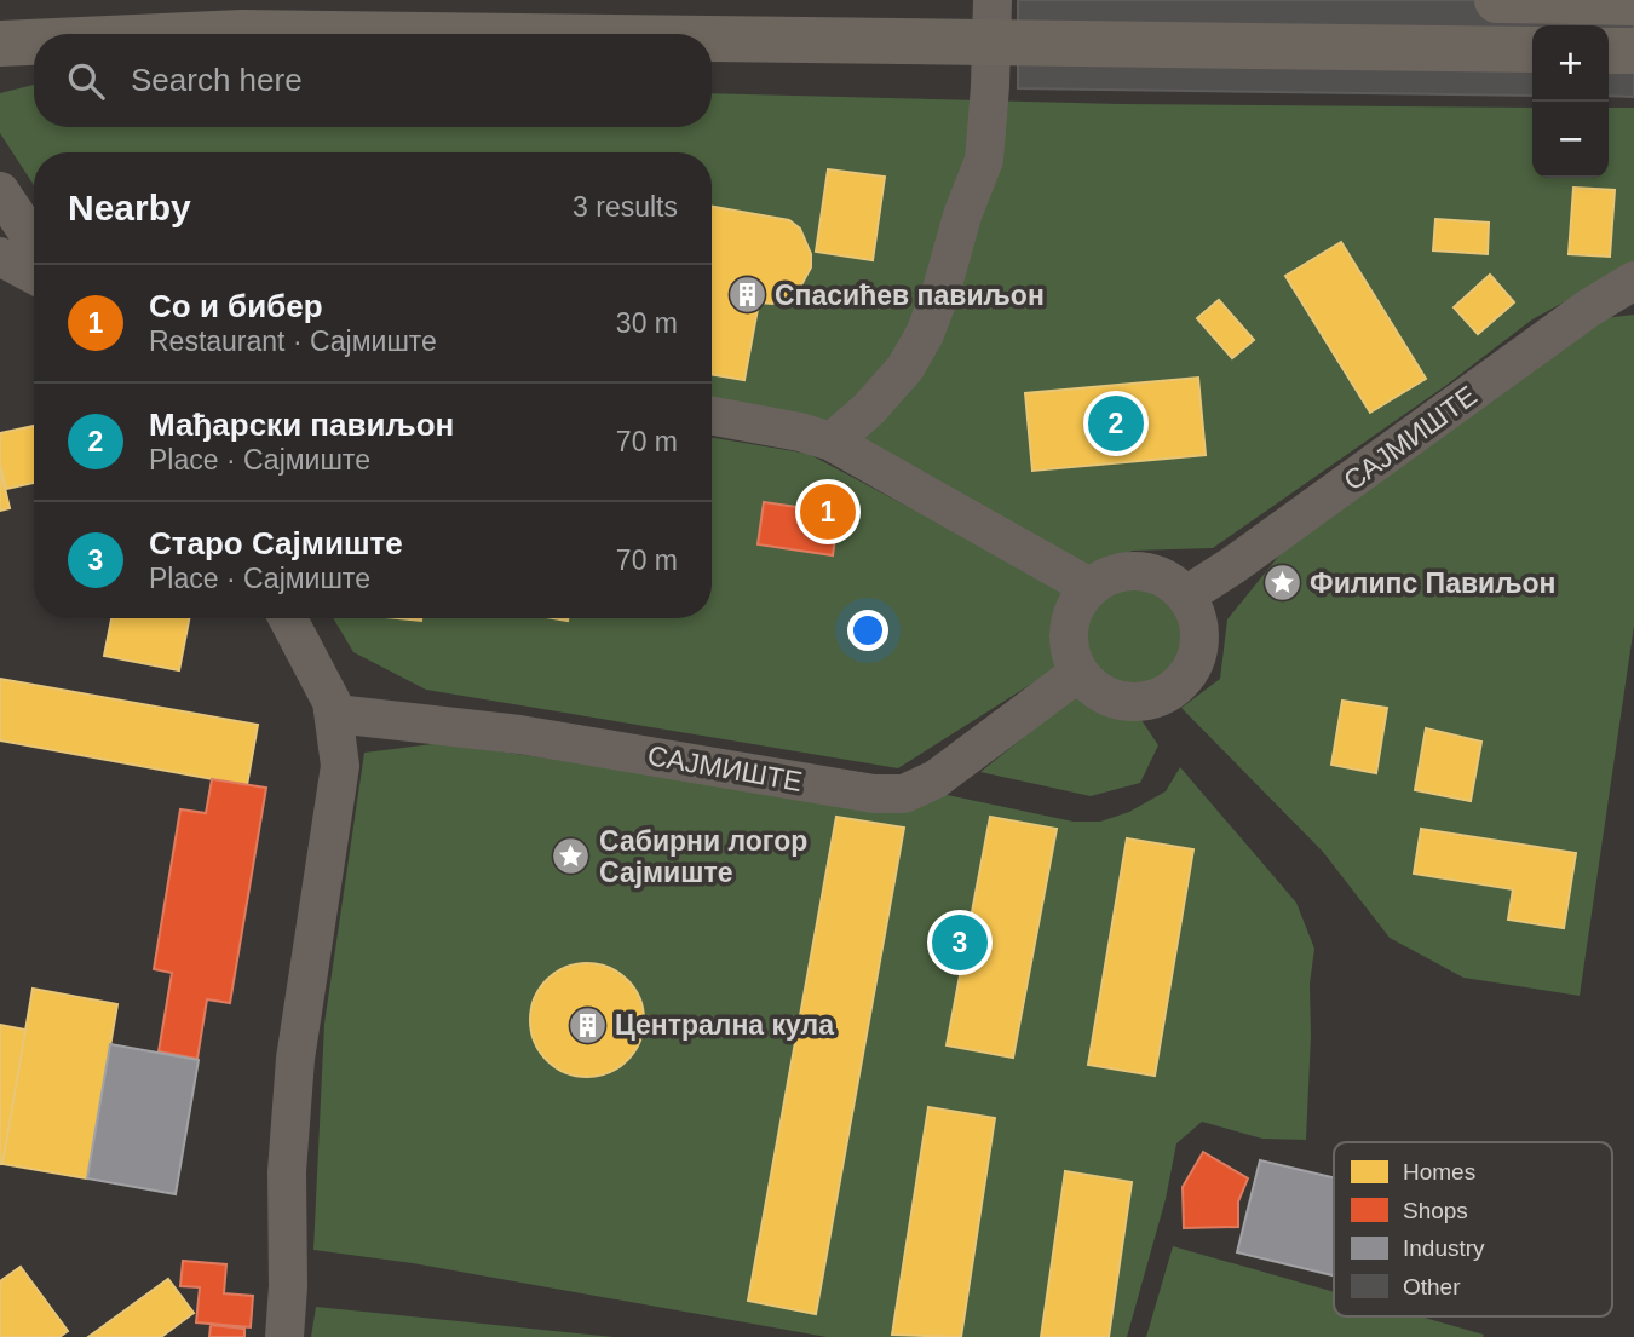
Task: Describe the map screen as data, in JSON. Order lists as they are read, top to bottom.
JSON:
{
  "streets": {
    "street": ["САЈМИШТЕ"]
  },
  "places": {
    "building": ["Спасићев павиљон", "Централна кула"],
    "place": ["Филипс Павиљон", "Сабирни логор Сајмиште"]
  },
  "legend": [
    "Homes",
    "Shops",
    "Industry",
    "Other"
  ],
  "page": {
    "map_buttons": ["+", "−"],
    "search": "Search here",
    "heading": ["Nearby", "3 results"],
    "list": [
      {
        "mark": "1",
        "name": "Со и бибер",
        "note": "Restaurant · Сајмиште",
        "value": "30 m"
      },
      {
        "mark": "2",
        "name": "Мађарски павиљон",
        "note": "Place · Сајмиште",
        "value": "70 m"
      },
      {
        "mark": "3",
        "name": "Старо Сајмиште",
        "note": "Place · Сајмиште",
        "value": "70 m"
      }
    ],
    "pins": ["2", "1", "3"]
  }
}
